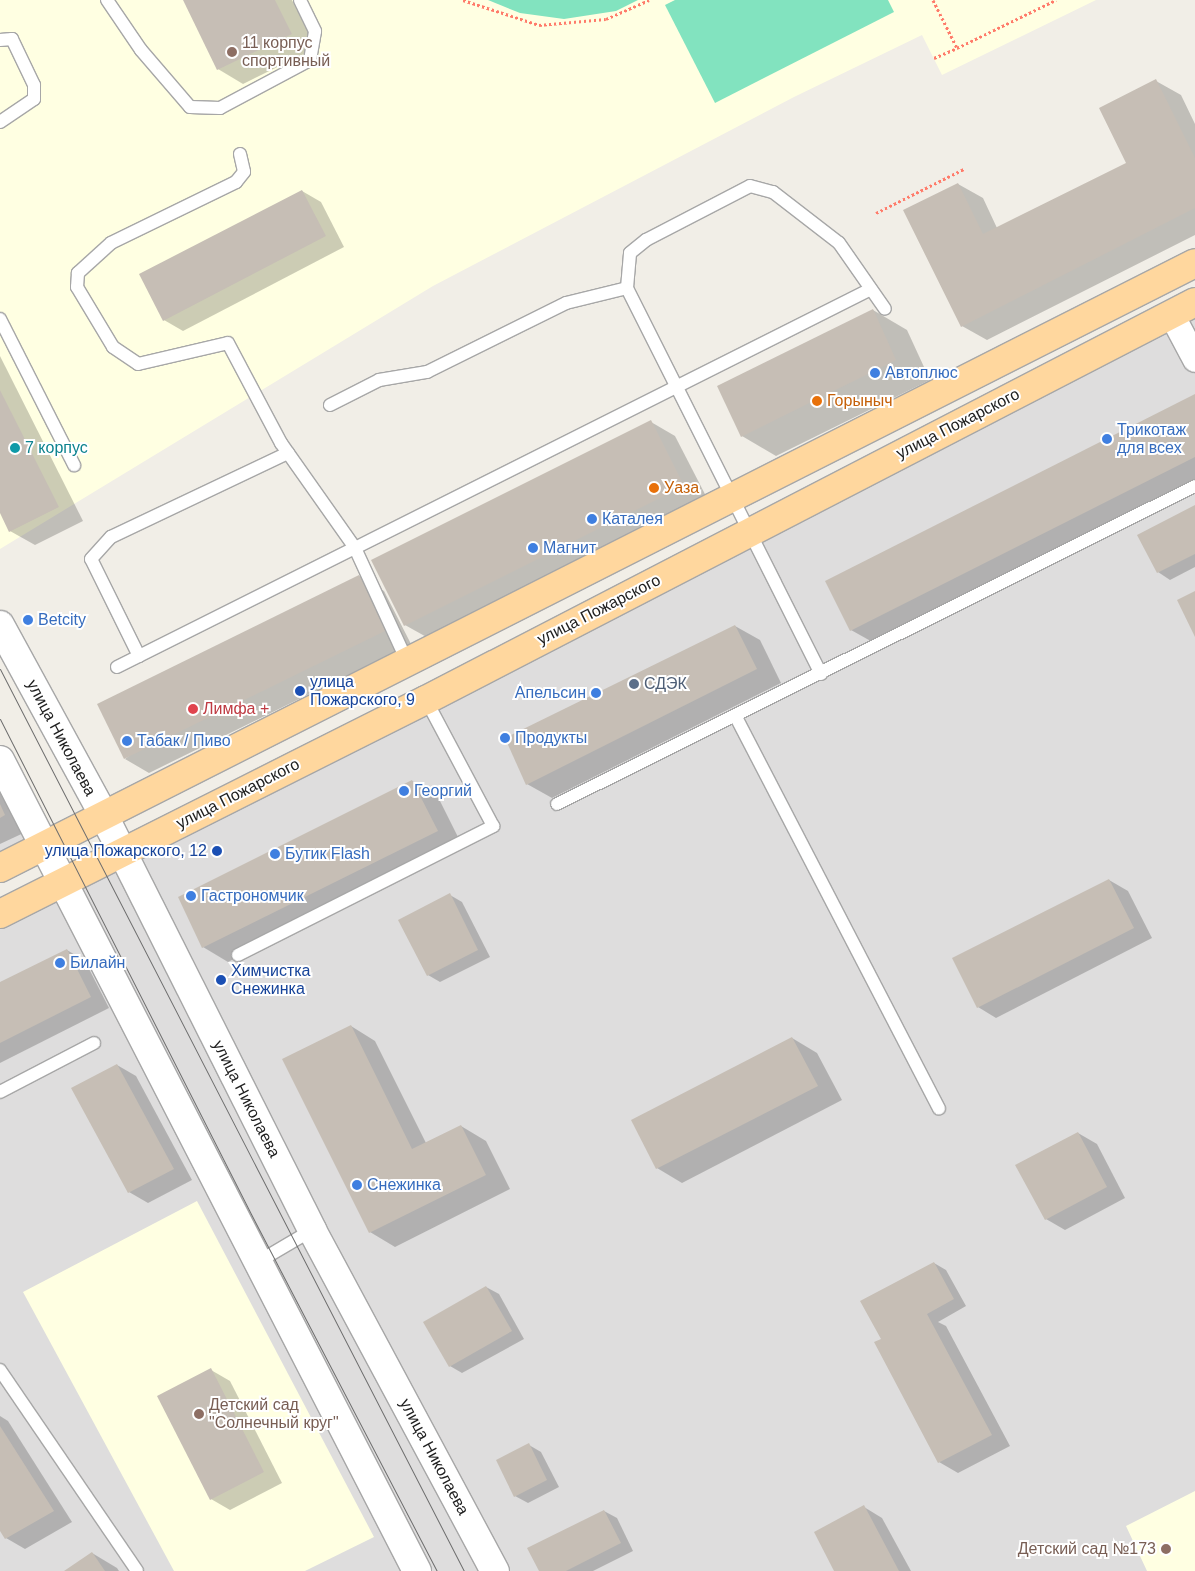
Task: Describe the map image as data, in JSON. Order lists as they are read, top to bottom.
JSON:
{
  "streets": {
    "main road": ["улица Пожарского"],
    "street": ["улица Николаева"]
  },
  "crossings": [
    ["улица Пожарского", "улица Николаева"]
  ],
  "places": [
    "11 корпус спортивный",
    "Автоплюс",
    "Горыныч",
    "Трикотаж для всех",
    "7 корпус",
    "Уаза",
    "Каталея",
    "Магнит",
    "Betcity",
    "СДЭК",
    "улица Пожарского, 9",
    "Апельсин",
    "Лимфа +",
    "Продукты",
    "Табак / Пиво",
    "Георгий",
    "улица Пожарского, 12",
    "Бутик Flash",
    "Гастрономчик",
    "Билайн",
    "Химчистка Снежинка",
    "Снежинка",
    "Детский сад \"Солнечный круг\"",
    "Детский сад №173"
  ]
}
